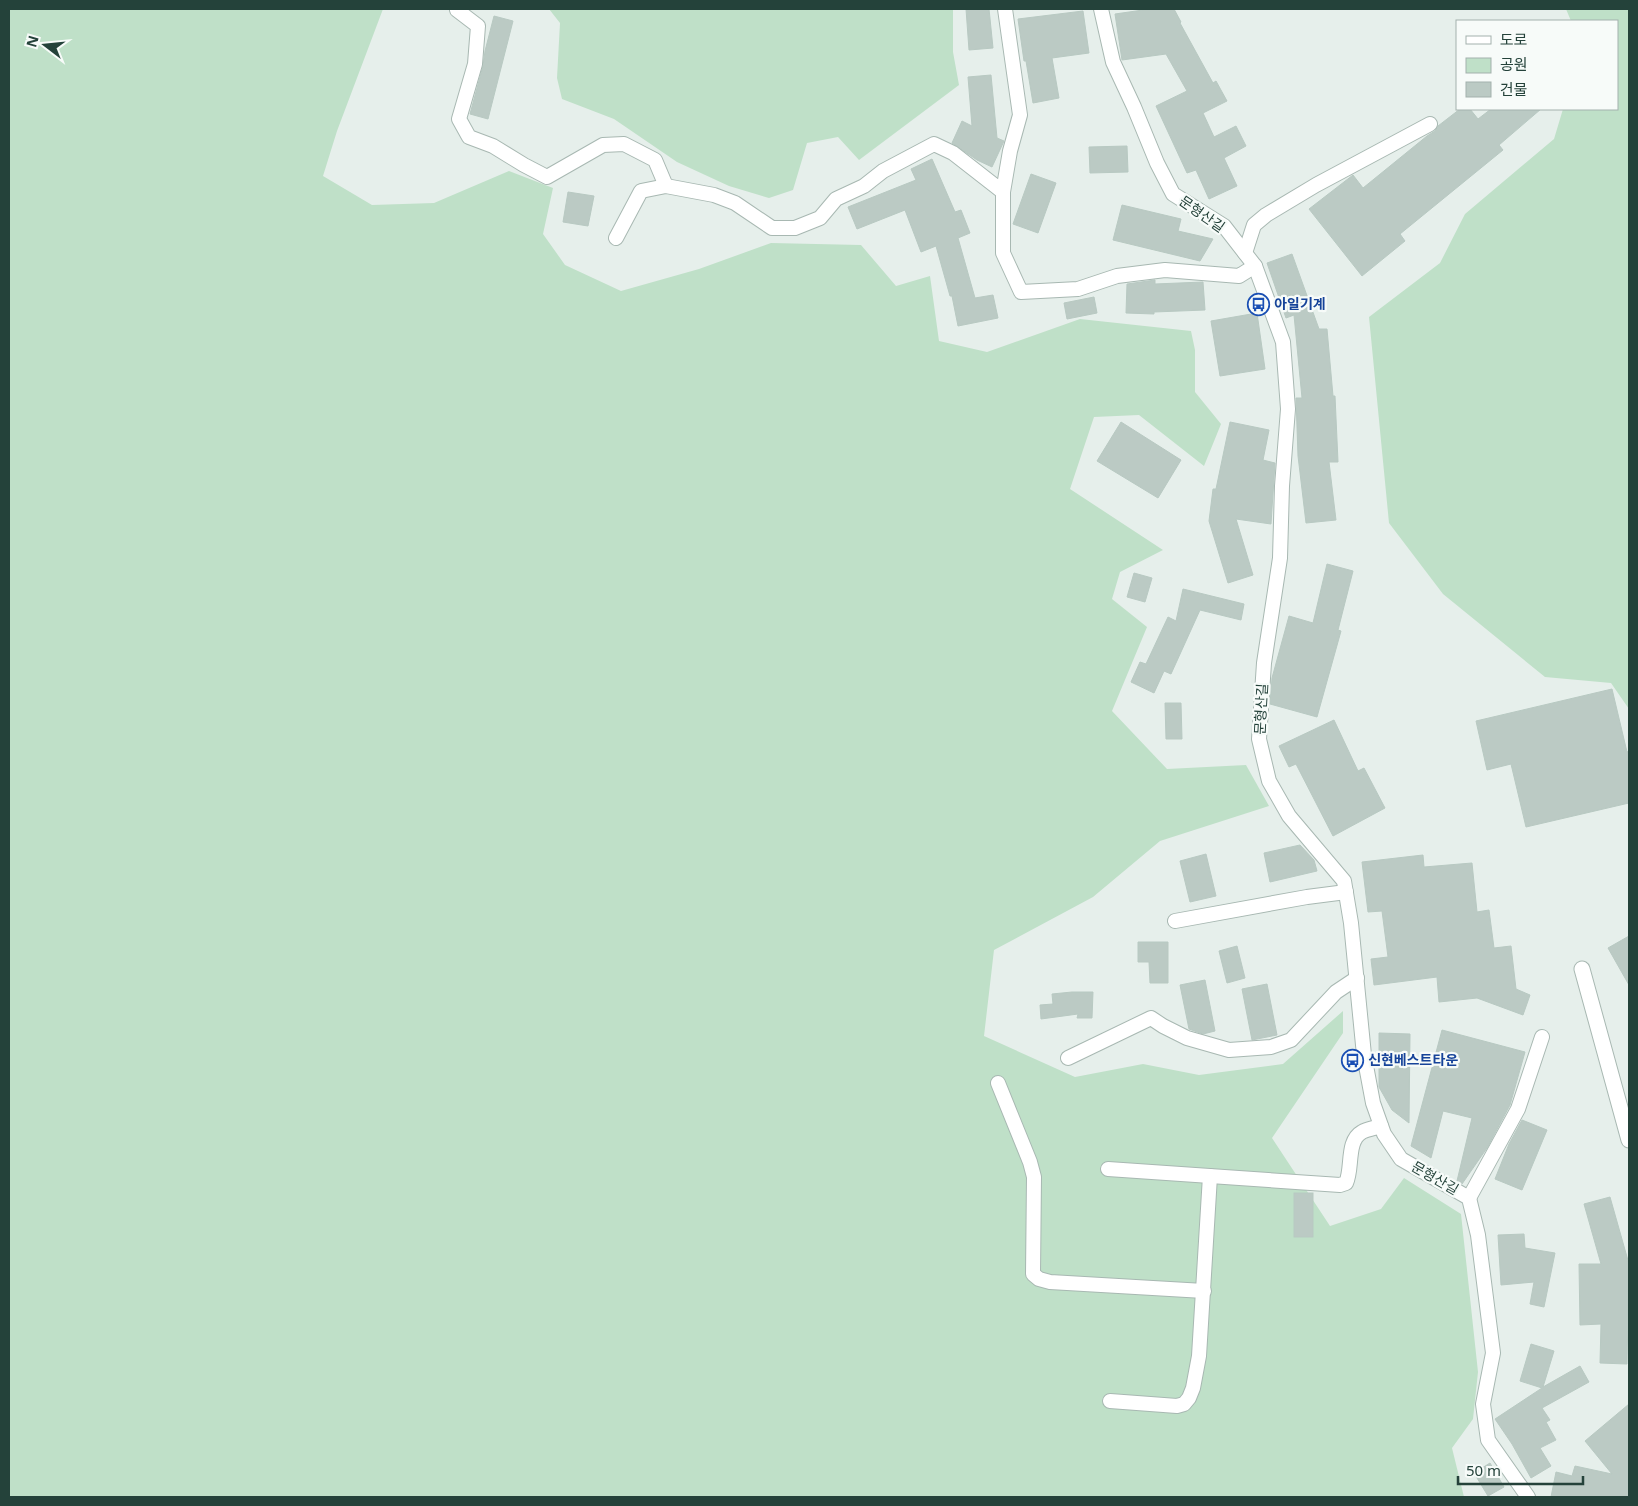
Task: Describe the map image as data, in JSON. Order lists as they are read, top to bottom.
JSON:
{
  "streets": {
    "street": ["문형산길"]
  },
  "places": {
    "bus stop": ["아일기계", "신현베스트타운"]
  },
  "legend": ["도로", "공원", "건물"],
  "scale_bar": "50 m",
  "north": "left"
}
